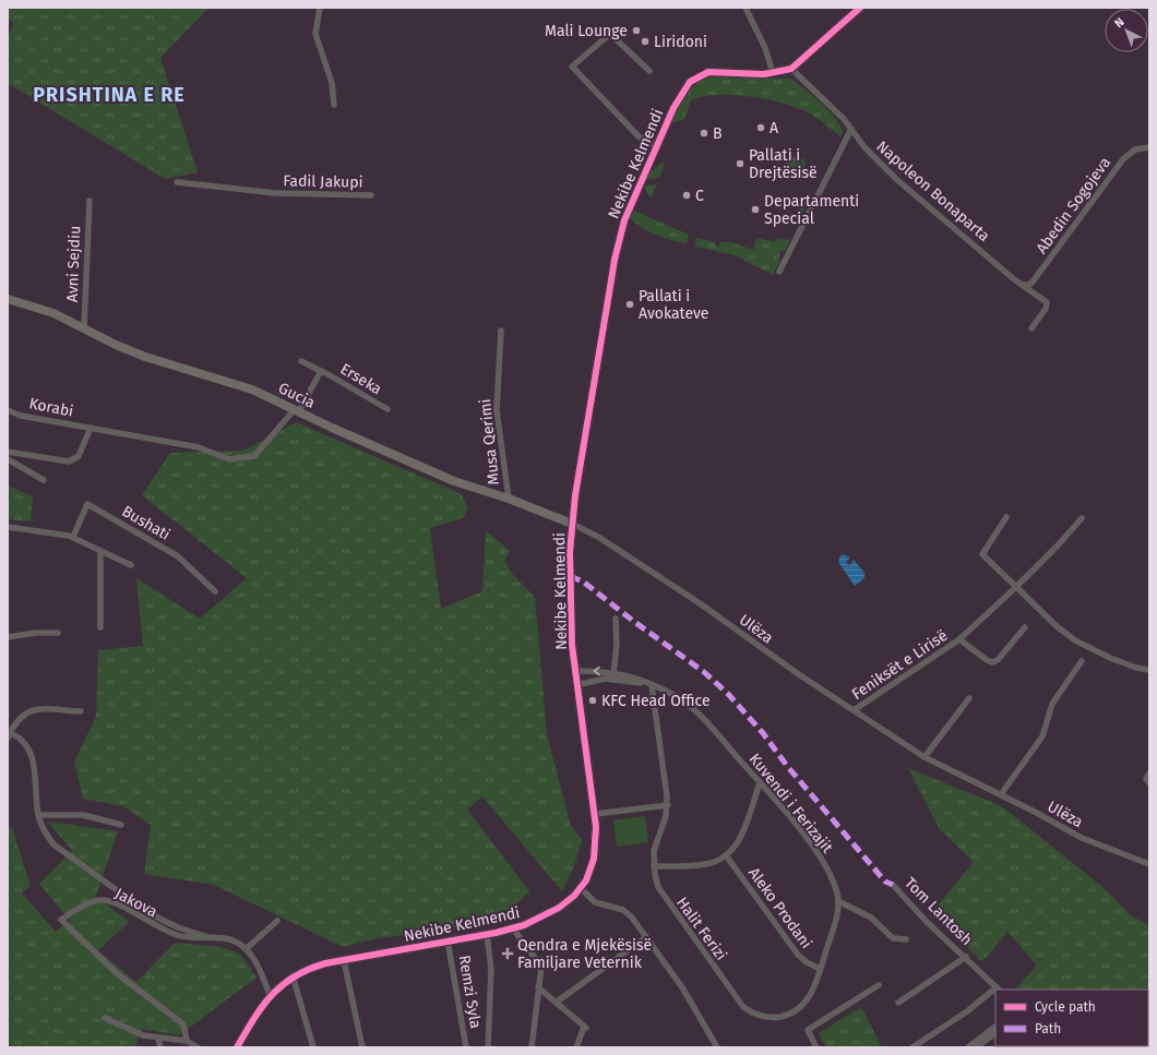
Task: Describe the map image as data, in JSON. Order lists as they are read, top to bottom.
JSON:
{
  "streets": {
    "street": [
      "Nekibe Kelmendi",
      "Fadil Jakupi",
      "Napoleon Bonaparta",
      "Abedin Sogojeva",
      "Avni Sejdiu",
      "Erseka",
      "Gucia",
      "Korabi",
      "Musa Qerimi",
      "Bushati",
      "Ulëza",
      "Feniksët e Lirisë",
      "Kuvendi i Ferizajit",
      "Jakova",
      "Aleko Prodani",
      "Tom Lantosh",
      "Halit Ferizi",
      "Remzi Syla"
    ]
  },
  "crossings": [
    ["Nekibe Kelmendi", "Napoleon Bonaparta"],
    ["Nekibe Kelmendi", "Gucia"],
    ["Nekibe Kelmendi", "Ulëza"],
    ["Nekibe Kelmendi", "Jakova"],
    ["Nekibe Kelmendi", "Remzi Syla"],
    ["Napoleon Bonaparta", "Abedin Sogojeva"],
    ["Avni Sejdiu", "Gucia"],
    ["Erseka", "Gucia"],
    ["Erseka", "Korabi"],
    ["Gucia", "Musa Qerimi"],
    ["Gucia", "Ulëza"],
    ["Ulëza", "Feniksët e Lirisë"],
    ["Kuvendi i Ferizajit", "Halit Ferizi"],
    ["Aleko Prodani", "Halit Ferizi"]
  ],
  "districts": ["PRISHTINA E RE"],
  "places": {
    "other": [
      "Mali Lounge",
      "Liridoni",
      "A",
      "B",
      "Pallati i Drejtësisë",
      "C",
      "Departamenti Special",
      "Pallati i Avokateve",
      "KFC Head Office"
    ],
    "health": ["Qendra e Mjekësisë Familjare Veternik"]
  },
  "legend": ["Cycle path", "Path"],
  "north": "top left"
}
